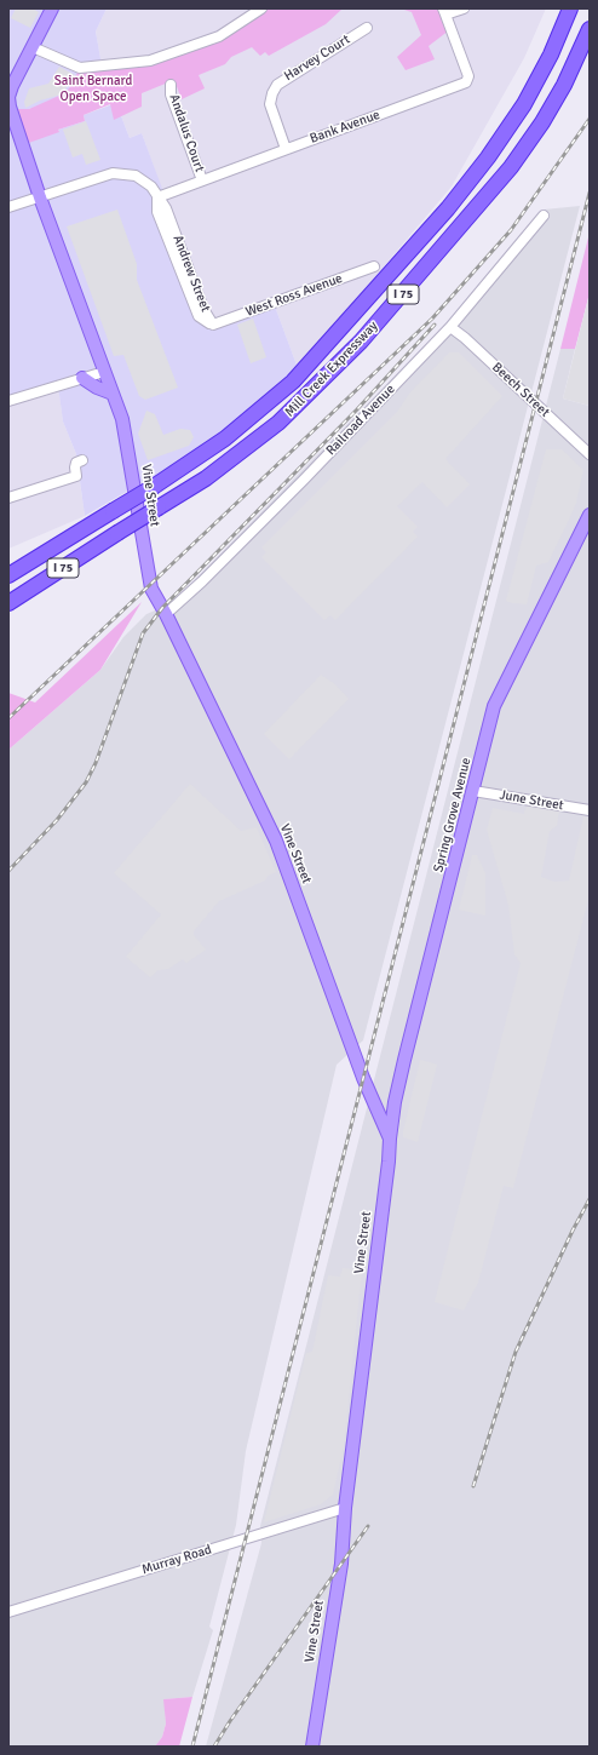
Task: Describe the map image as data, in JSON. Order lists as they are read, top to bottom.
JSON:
{
  "streets": {
    "highway": ["I 75", "Mill Creek Expressway"],
    "main road": ["Vine Street", "Spring Grove Avenue"],
    "street": [
      "Harvey Court",
      "Bank Avenue",
      "Andalus Court",
      "Andrew Street",
      "West Ross Avenue",
      "Beech Street",
      "Railroad Avenue",
      "June Street",
      "Murray Road"
    ]
  },
  "crossings": [
    ["Harvey Court", "Bank Avenue"],
    ["Bank Avenue", "Andalus Court"],
    ["Bank Avenue", "Andrew Street"],
    ["Andrew Street", "West Ross Avenue"],
    ["Beech Street", "Railroad Avenue"],
    ["Railroad Avenue", "Vine Street"],
    ["Vine Street", "Spring Grove Avenue"],
    ["Vine Street", "Murray Road"],
    ["June Street", "Spring Grove Avenue"]
  ],
  "parks": ["Saint Bernard Open Space"]
}
